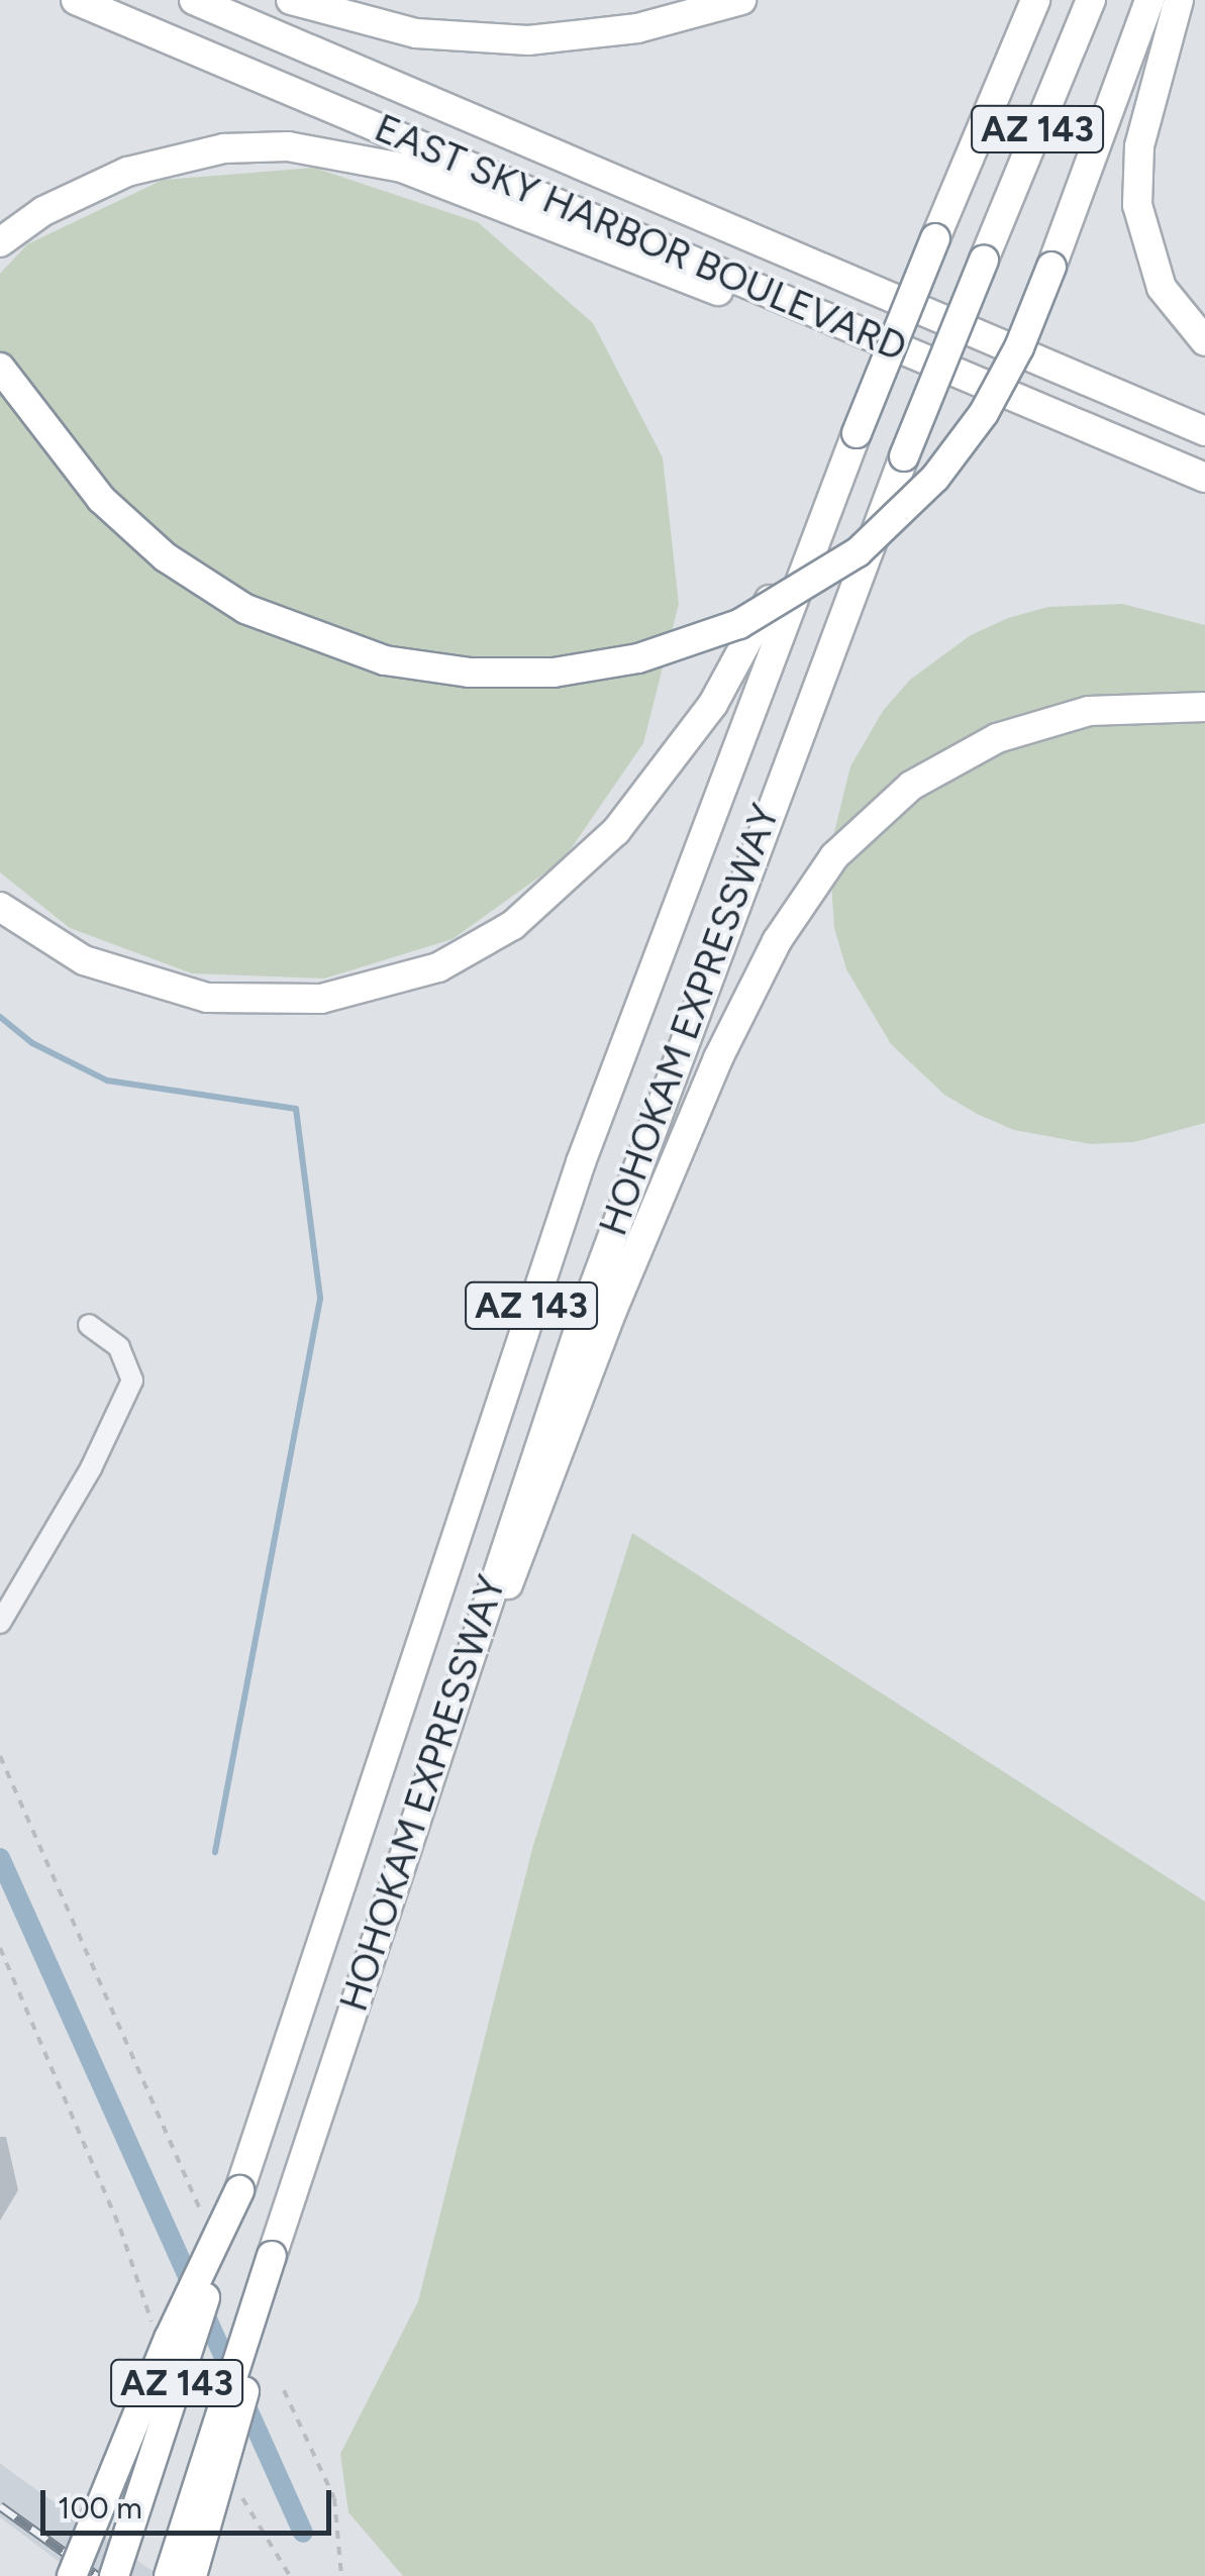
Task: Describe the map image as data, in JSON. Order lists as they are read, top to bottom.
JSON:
{
  "streets": {
    "highway": ["AZ 143", "EAST SKY HARBOR BOULEVARD", "HOHOKAM EXPRESSWAY"]
  },
  "scale_bar": "100 m"
}
